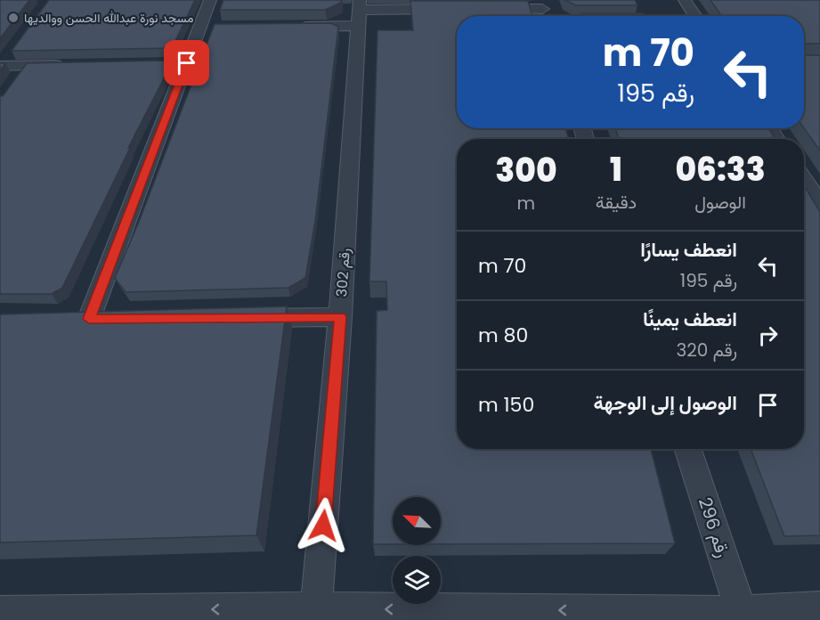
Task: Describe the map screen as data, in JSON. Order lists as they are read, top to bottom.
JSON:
{
  "streets": {
    "street": ["رقم 302", "رقم 296"]
  },
  "places": ["مسجد نورة عبدالله الحسن ووالديها"],
  "north": "top left",
  "page": {
    "turn": ["70 m", "رقم 195"],
    "eta": [
      "06:33",
      "الوصول",
      "1",
      "دقيقة",
      "300",
      "m"
    ],
    "list": [
      {
        "name": "انعطف يسارًا",
        "note": "رقم 195",
        "value": "70 m"
      },
      {
        "name": "انعطف يمينًا",
        "note": "رقم 320",
        "value": "80 m"
      },
      {
        "name": "الوصول إلى الوجهة",
        "value": "150 m"
      }
    ]
  }
}
